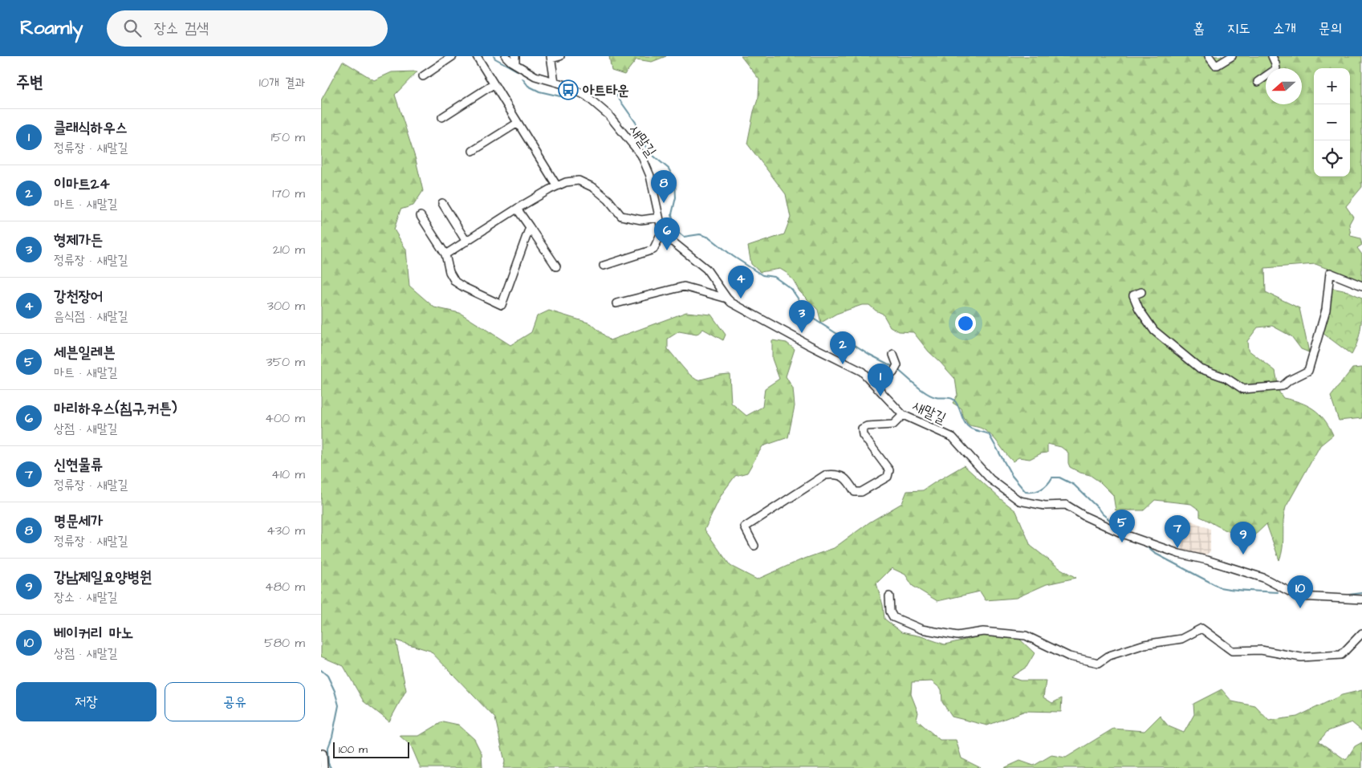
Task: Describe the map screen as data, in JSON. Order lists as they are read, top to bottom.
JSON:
{
  "streets": {
    "street": ["새말길"]
  },
  "places": {
    "bus stop": ["아트타운"]
  },
  "scale_bar": "100 m",
  "north": "left",
  "page": {
    "header": "Roamly",
    "search": "장소 검색",
    "nav": [
      "홈",
      "지도",
      "소개",
      "문의"
    ],
    "heading": ["주변", "10개 결과"],
    "map_buttons": ["+", "−"],
    "list": [
      {
        "mark": "1",
        "name": "클래식하우스",
        "note": "정류장 · 새말길",
        "value": "150 m"
      },
      {
        "mark": "2",
        "name": "이마트24",
        "note": "마트 · 새말길",
        "value": "170 m"
      },
      {
        "mark": "3",
        "name": "형제가든",
        "note": "정류장 · 새말길",
        "value": "210 m"
      },
      {
        "mark": "4",
        "name": "강천장어",
        "note": "음식점 · 새말길",
        "value": "300 m"
      },
      {
        "mark": "5",
        "name": "세븐일레븐",
        "note": "마트 · 새말길",
        "value": "350 m"
      },
      {
        "mark": "6",
        "name": "마리하우스(침구,커튼)",
        "note": "상점 · 새말길",
        "value": "400 m"
      },
      {
        "mark": "7",
        "name": "신현물류",
        "note": "정류장 · 새말길",
        "value": "410 m"
      },
      {
        "mark": "8",
        "name": "명문세가",
        "note": "정류장 · 새말길",
        "value": "430 m"
      },
      {
        "mark": "9",
        "name": "강남제일요양병원",
        "note": "장소 · 새말길",
        "value": "480 m"
      },
      {
        "mark": "10",
        "name": "베이커리 마노",
        "note": "상점 · 새말길",
        "value": "580 m"
      }
    ],
    "pins": [
      "8",
      "6",
      "4",
      "3",
      "2",
      "1",
      "5",
      "7",
      "9",
      "10"
    ],
    "buttons": ["저장", "공유"],
    "scale": "100 m"
  }
}
